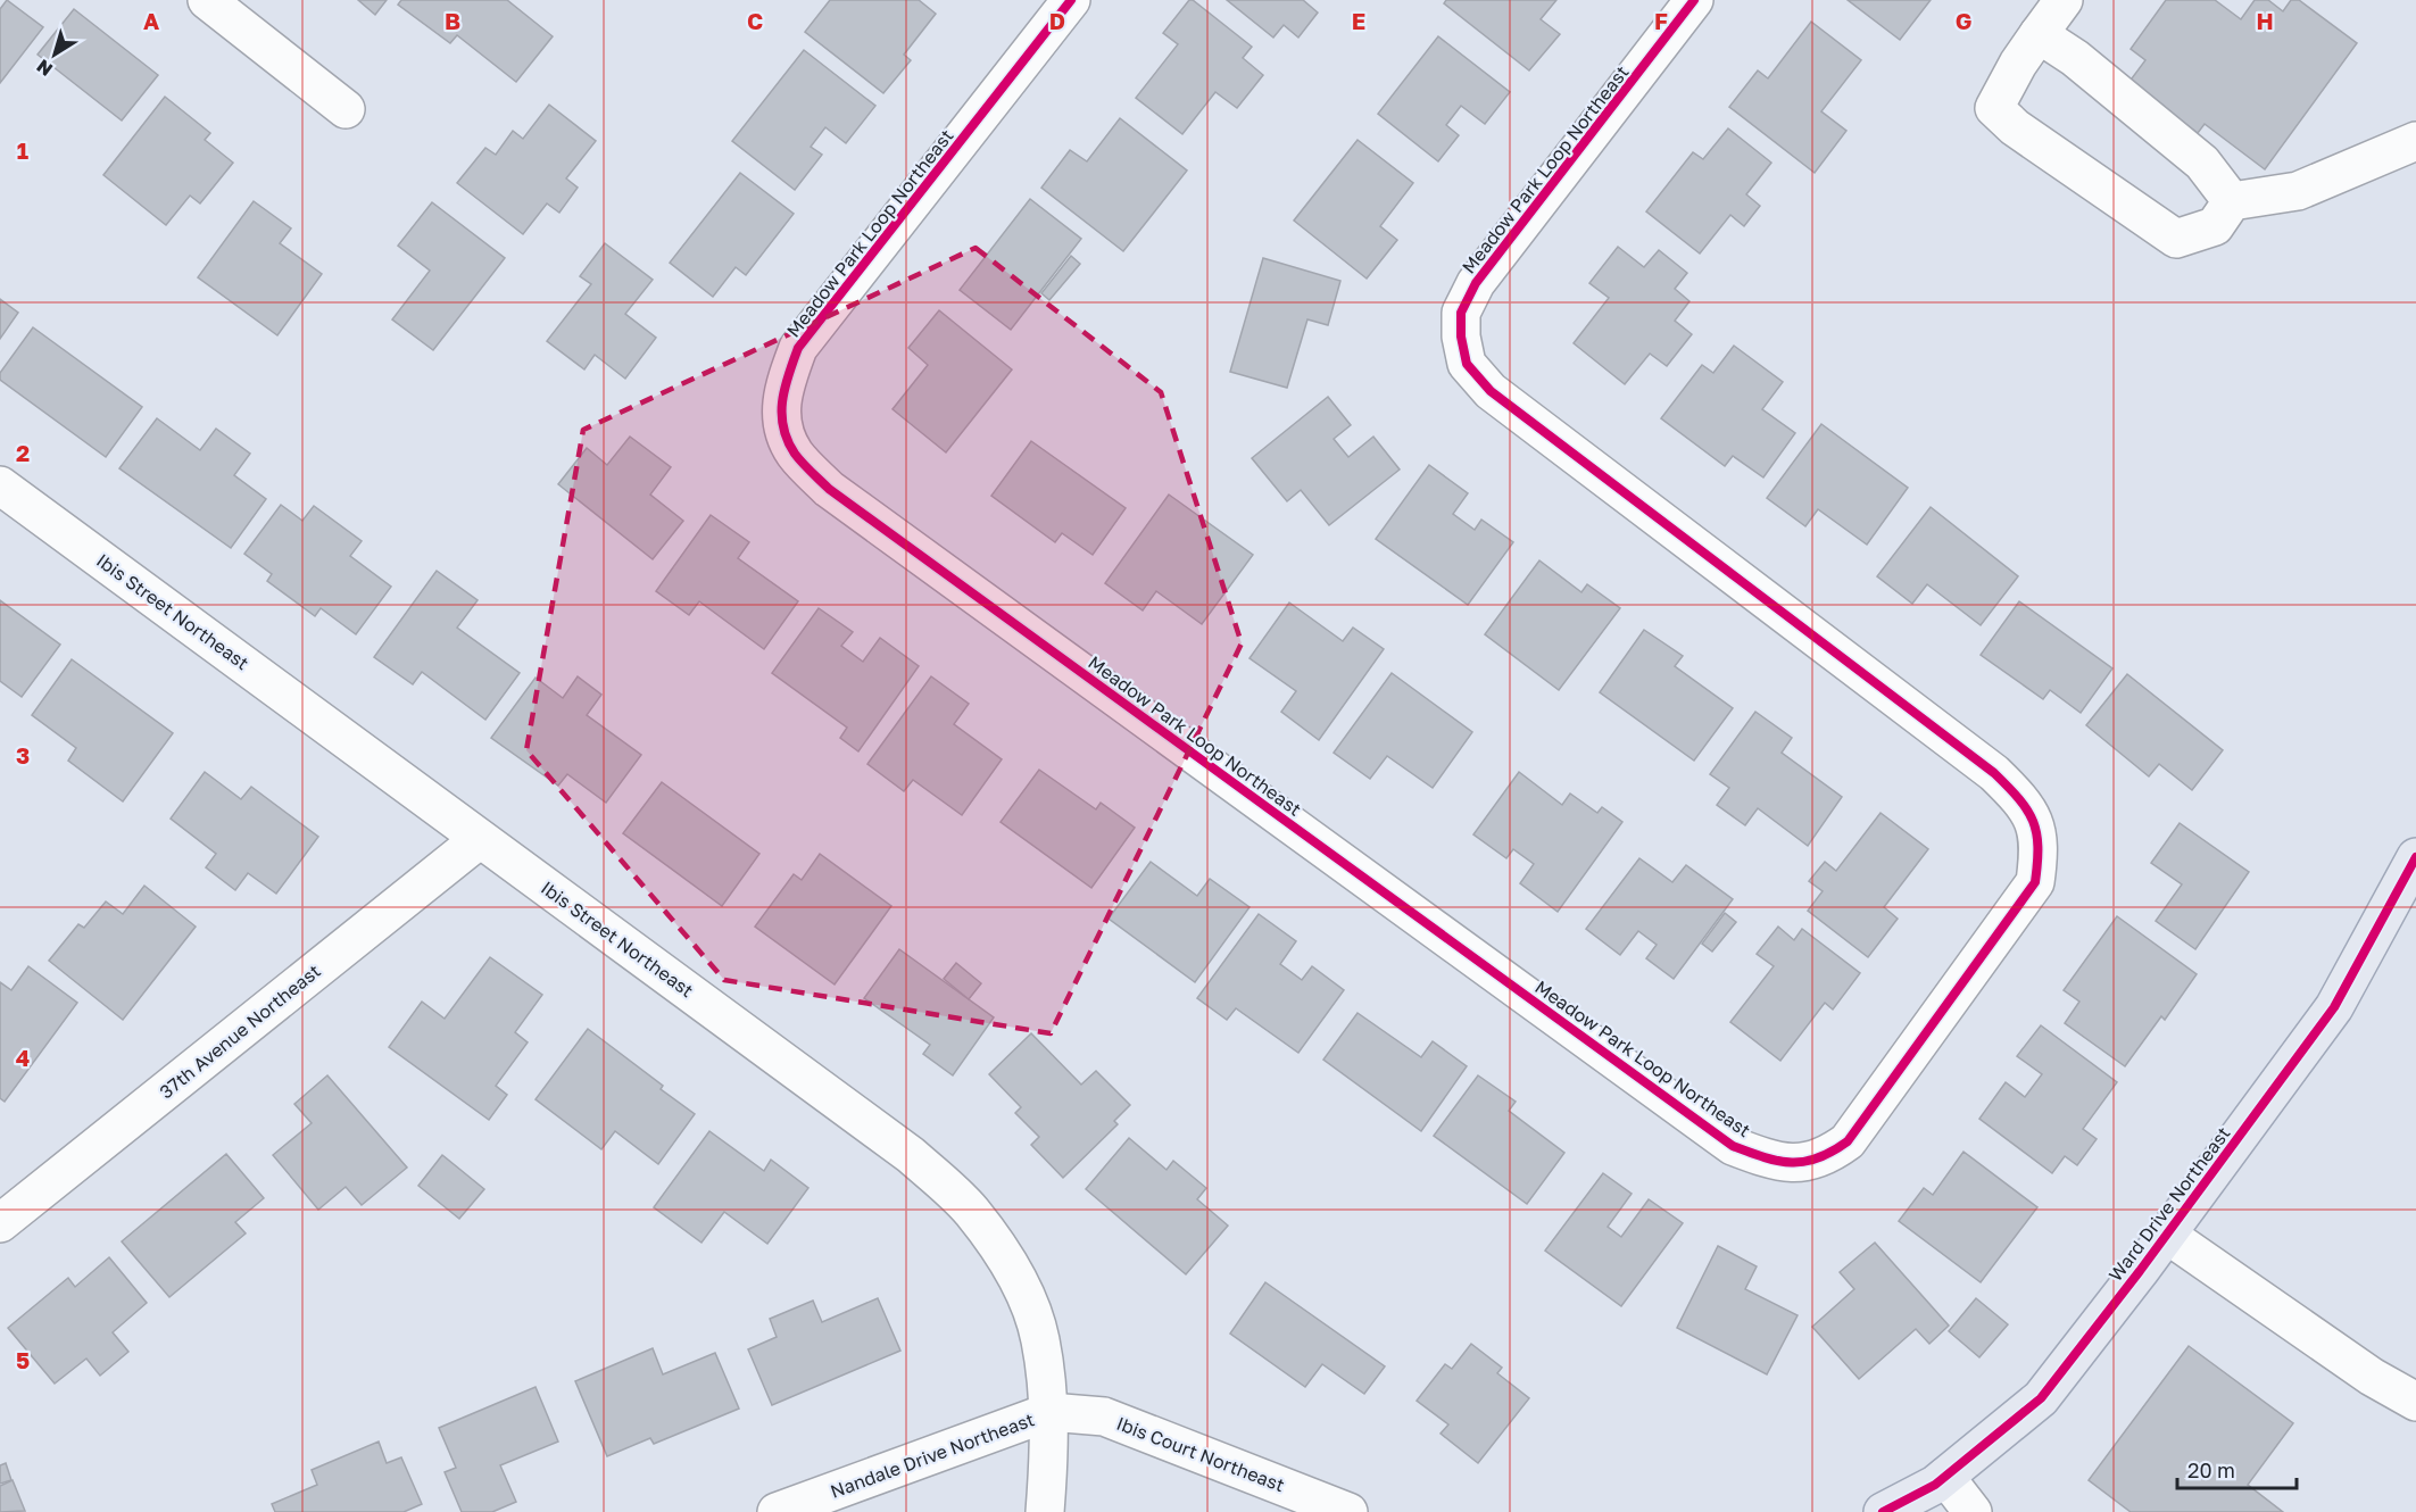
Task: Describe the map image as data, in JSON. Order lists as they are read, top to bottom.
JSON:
{
  "streets": {
    "main road": ["Ward Drive Northeast"],
    "street": [
      "Meadow Park Loop Northeast",
      "Ibis Street Northeast",
      "37th Avenue Northeast",
      "Ibis Court Northeast",
      "Nandale Drive Northeast"
    ]
  },
  "crossings": [
    ["Ibis Street Northeast", "37th Avenue Northeast"],
    ["Ibis Street Northeast", "Ibis Court Northeast"],
    ["Ibis Street Northeast", "Nandale Drive Northeast"],
    ["Ibis Court Northeast", "Nandale Drive Northeast"]
  ],
  "scale_bar": "20 m",
  "north": "bottom left",
  "grid": {
    "columns": [
      "A",
      "B",
      "C",
      "D",
      "E",
      "F",
      "G",
      "H"
    ],
    "rows": [
      "1",
      "2",
      "3",
      "4",
      "5"
    ]
  }
}
